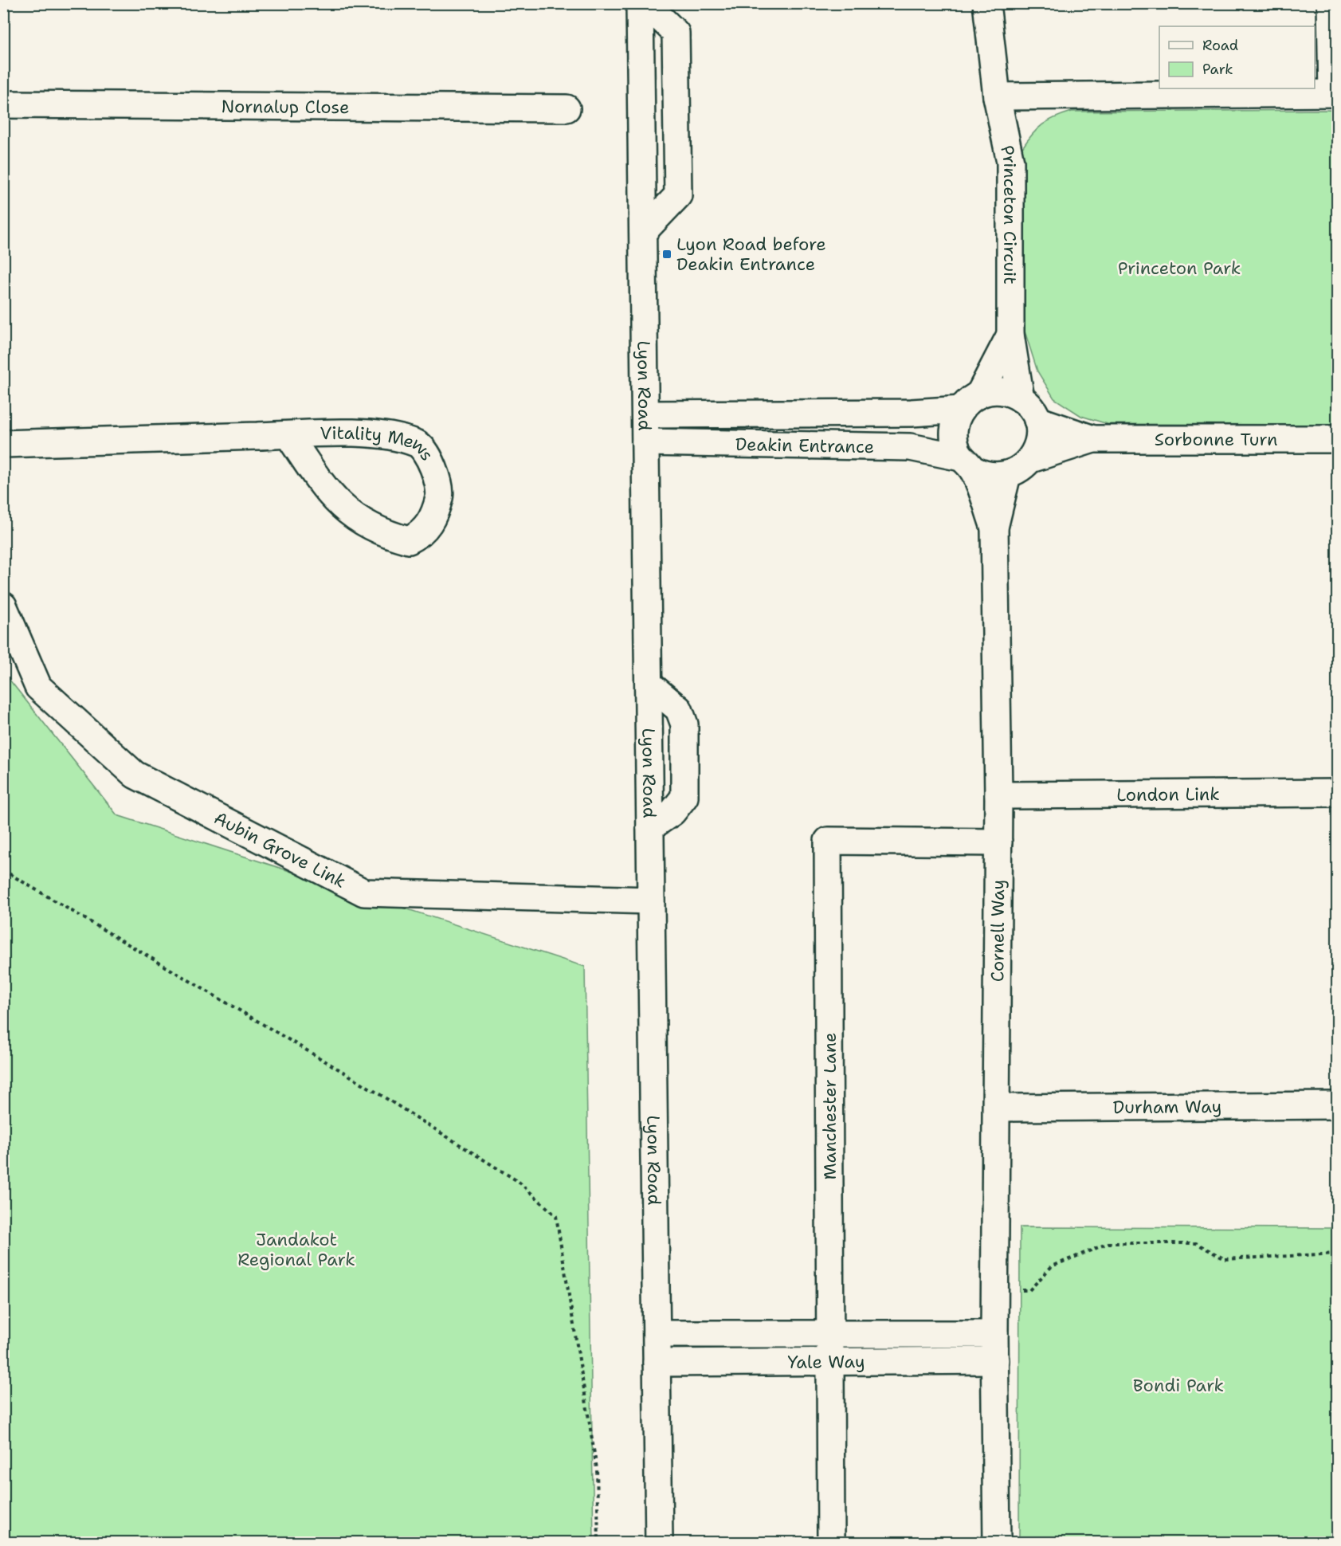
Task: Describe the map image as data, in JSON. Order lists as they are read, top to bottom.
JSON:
{
  "streets": {
    "street": [
      "Nornalup Close",
      "Princeton Circuit",
      "Lyon Road",
      "Sorbonne Turn",
      "Deakin Entrance",
      "Vitality Mews",
      "London Link",
      "Aubin Grove Link",
      "Cornell Way",
      "Manchester Lane",
      "Durham Way",
      "Yale Way"
    ]
  },
  "crossings": [
    ["Princeton Circuit", "Sorbonne Turn"],
    ["Princeton Circuit", "Deakin Entrance"],
    ["Princeton Circuit", "Cornell Way"],
    ["Lyon Road", "Deakin Entrance"],
    ["Lyon Road", "Aubin Grove Link"],
    ["Lyon Road", "Yale Way"],
    ["Sorbonne Turn", "Deakin Entrance"],
    ["Sorbonne Turn", "Cornell Way"],
    ["Deakin Entrance", "Cornell Way"],
    ["London Link", "Cornell Way"],
    ["Cornell Way", "Manchester Lane"],
    ["Cornell Way", "Durham Way"],
    ["Cornell Way", "Yale Way"],
    ["Manchester Lane", "Yale Way"]
  ],
  "parks": ["Princeton Park", "Jandakot Regional Park", "Bondi Park"],
  "places": {
    "transit": ["Lyon Road before Deakin Entrance"]
  },
  "legend": ["Road", "Park"]
}
